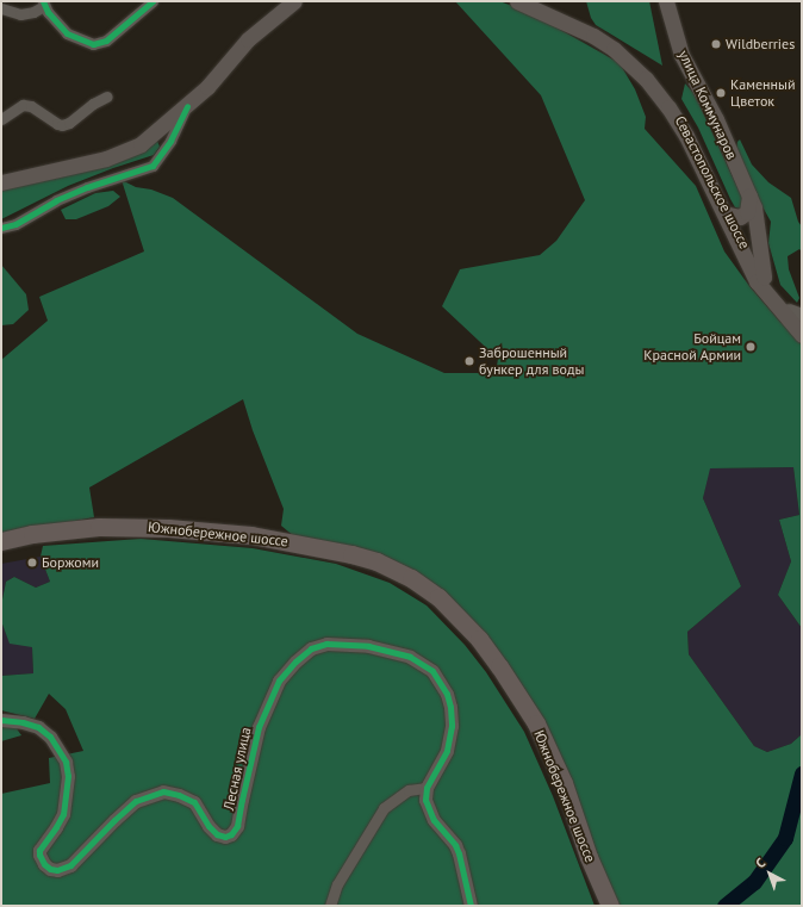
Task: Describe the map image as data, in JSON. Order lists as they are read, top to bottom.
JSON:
{
  "streets": {
    "highway": ["Южнобережное шоссе"],
    "main road": ["улица Коммунаров", "Севастопольское шоссе"],
    "street": ["Лесная улица"]
  },
  "crossings": [
    ["улица Коммунаров", "Севастопольское шоссе"]
  ],
  "places": [
    "Wildberries",
    "Каменный Цветок",
    "Бойцам Красной Армии",
    "Заброшенный бункер для воды",
    "Боржоми"
  ],
  "north": "top left"
}
